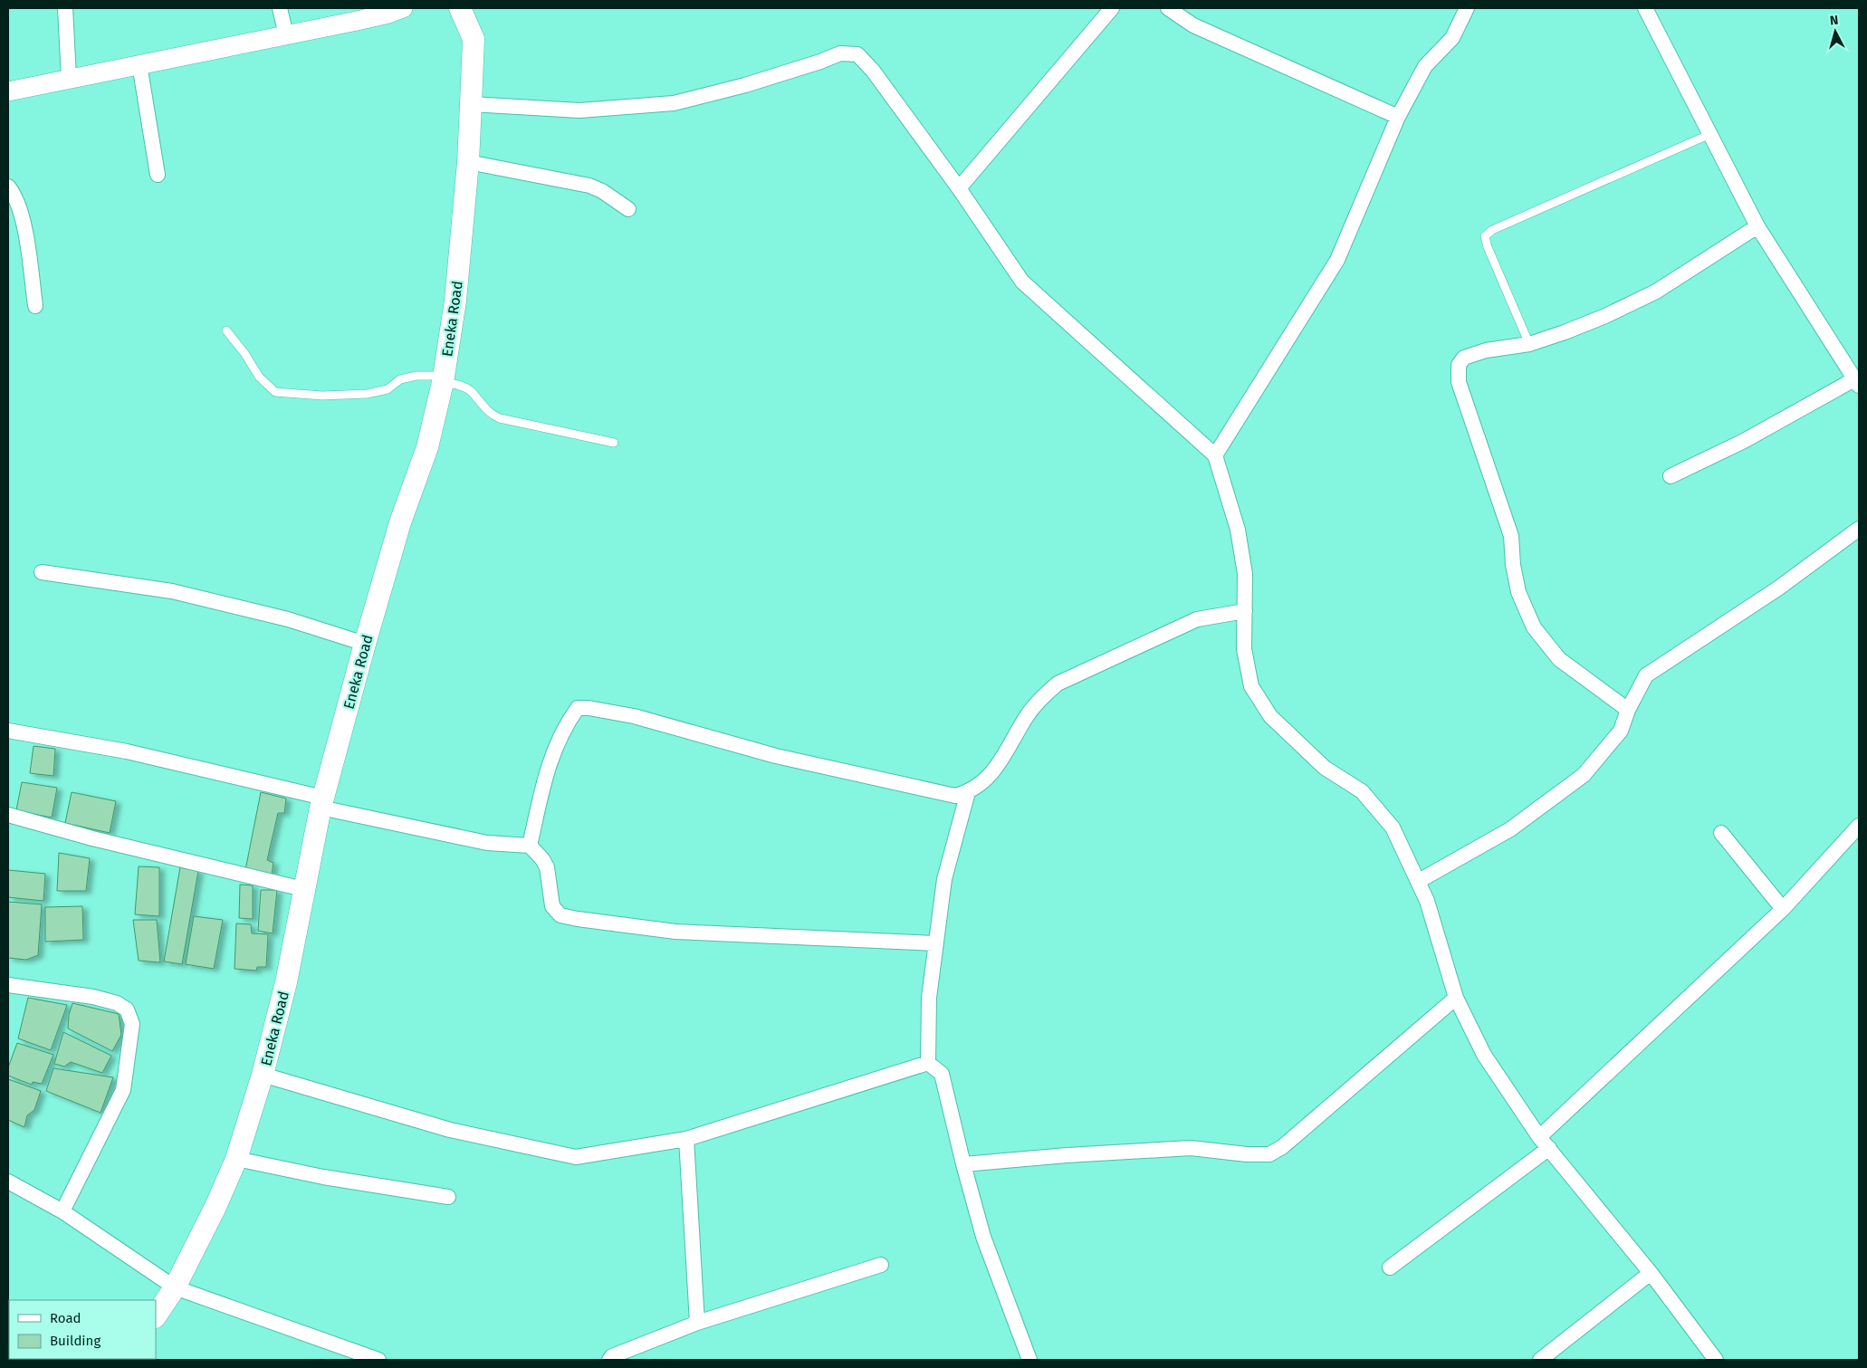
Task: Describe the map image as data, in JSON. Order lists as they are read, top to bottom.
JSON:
{
  "streets": {
    "main road": ["Eneka Road"]
  },
  "legend": ["Road", "Building"],
  "north": "top"
}
